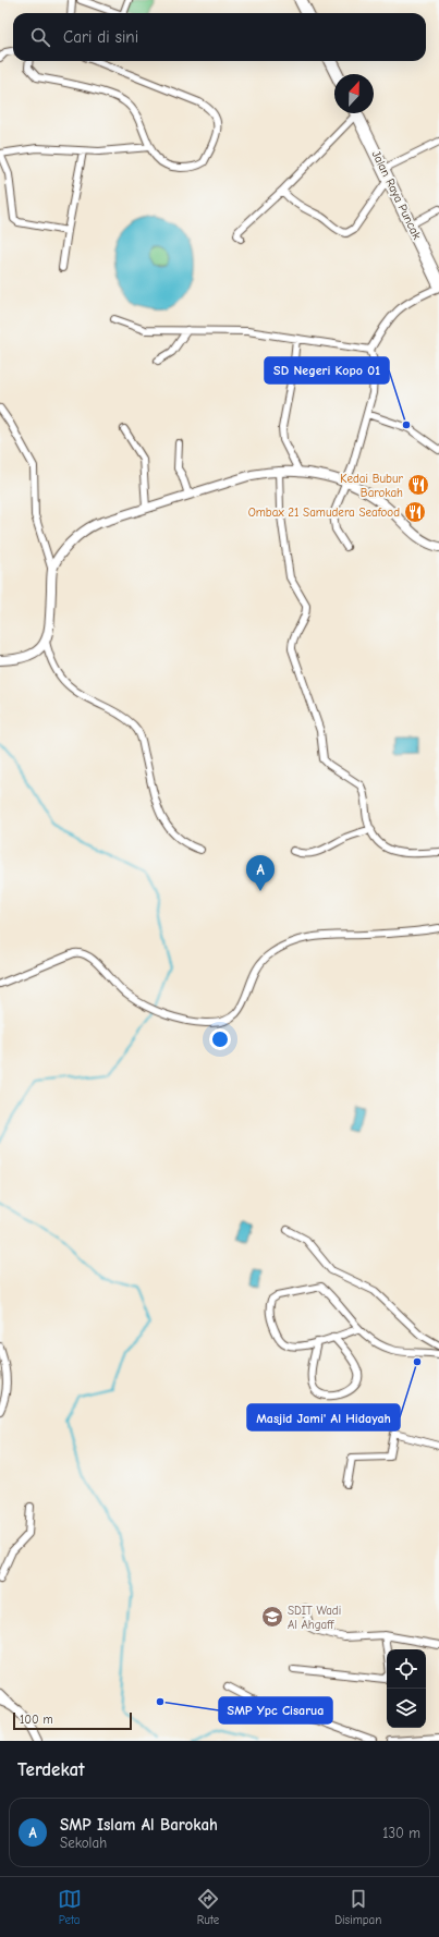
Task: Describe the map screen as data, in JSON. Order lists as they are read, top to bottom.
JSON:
{
  "streets": {
    "highway": ["Jalan Raya Puncak"]
  },
  "places": {
    "other": ["SD Negeri Kopo 01", "Masjid Jami' Al Hidayah", "SMP Ypc Cisarua"],
    "restaurant": ["Kedai Bubur Barokah", "Ombax 21 Samudera Seafood"],
    "school or university": ["SDIT Wadi Al Ahgaff"]
  },
  "scale_bar": "100 m",
  "north": "top",
  "page": {
    "search": "Cari di sini",
    "pins": "A",
    "scale": "100 m",
    "heading": "Terdekat",
    "list": [
      {
        "mark": "A",
        "name": "SMP Islam Al Barokah",
        "note": "Sekolah",
        "value": "130 m"
      }
    ],
    "nav": ["Peta", "Rute", "Disimpan"]
  }
}
